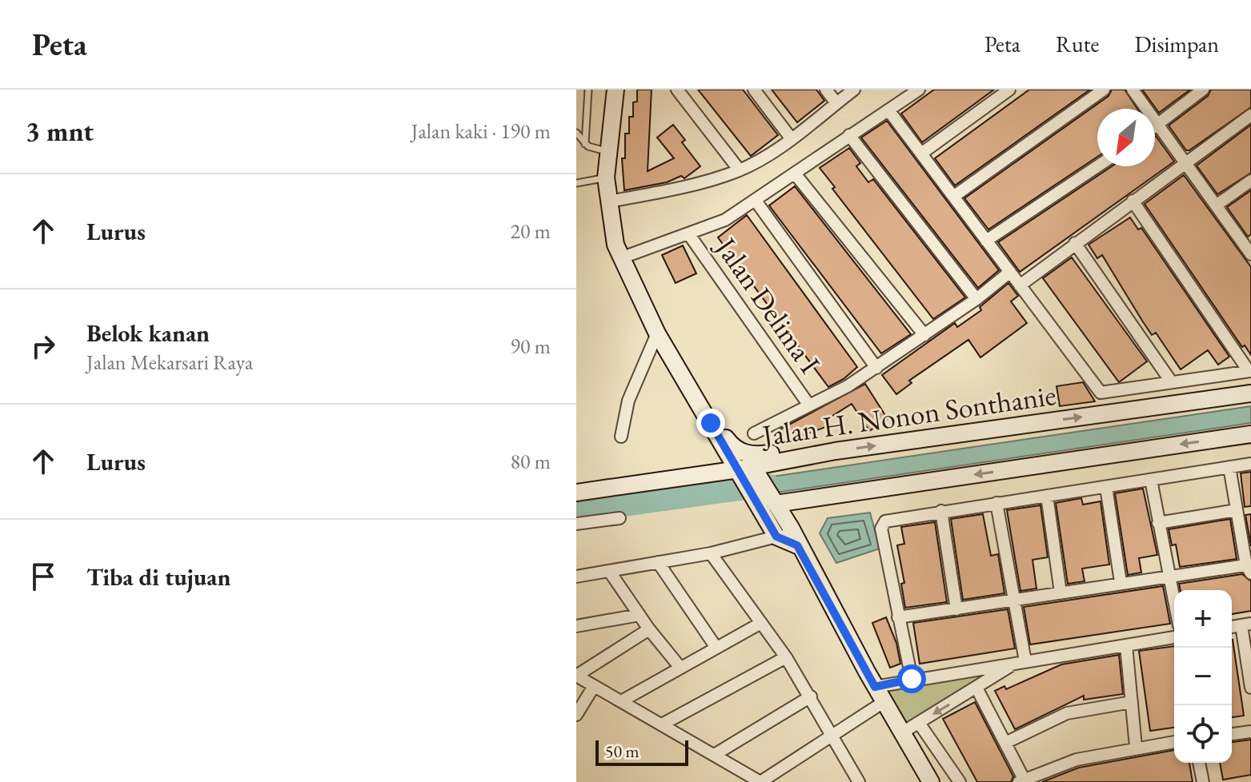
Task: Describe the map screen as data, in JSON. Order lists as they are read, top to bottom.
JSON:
{
  "streets": {
    "street": ["Jalan Delima I", "Jalan H. Nonon Sonthanie"]
  },
  "scale_bar": "50 m",
  "north": "bottom left",
  "page": {
    "header": "Peta",
    "nav": ["Peta", "Rute", "Disimpan"],
    "heading": ["3 mnt", "Jalan kaki · 190 m"],
    "list": [
      ["Lurus", "20 m"],
      ["Belok kanan", "Jalan Mekarsari Raya", "90 m"],
      ["Lurus", "80 m"],
      "Tiba di tujuan"
    ],
    "map_buttons": ["+", "−"],
    "scale": "50 m"
  }
}
